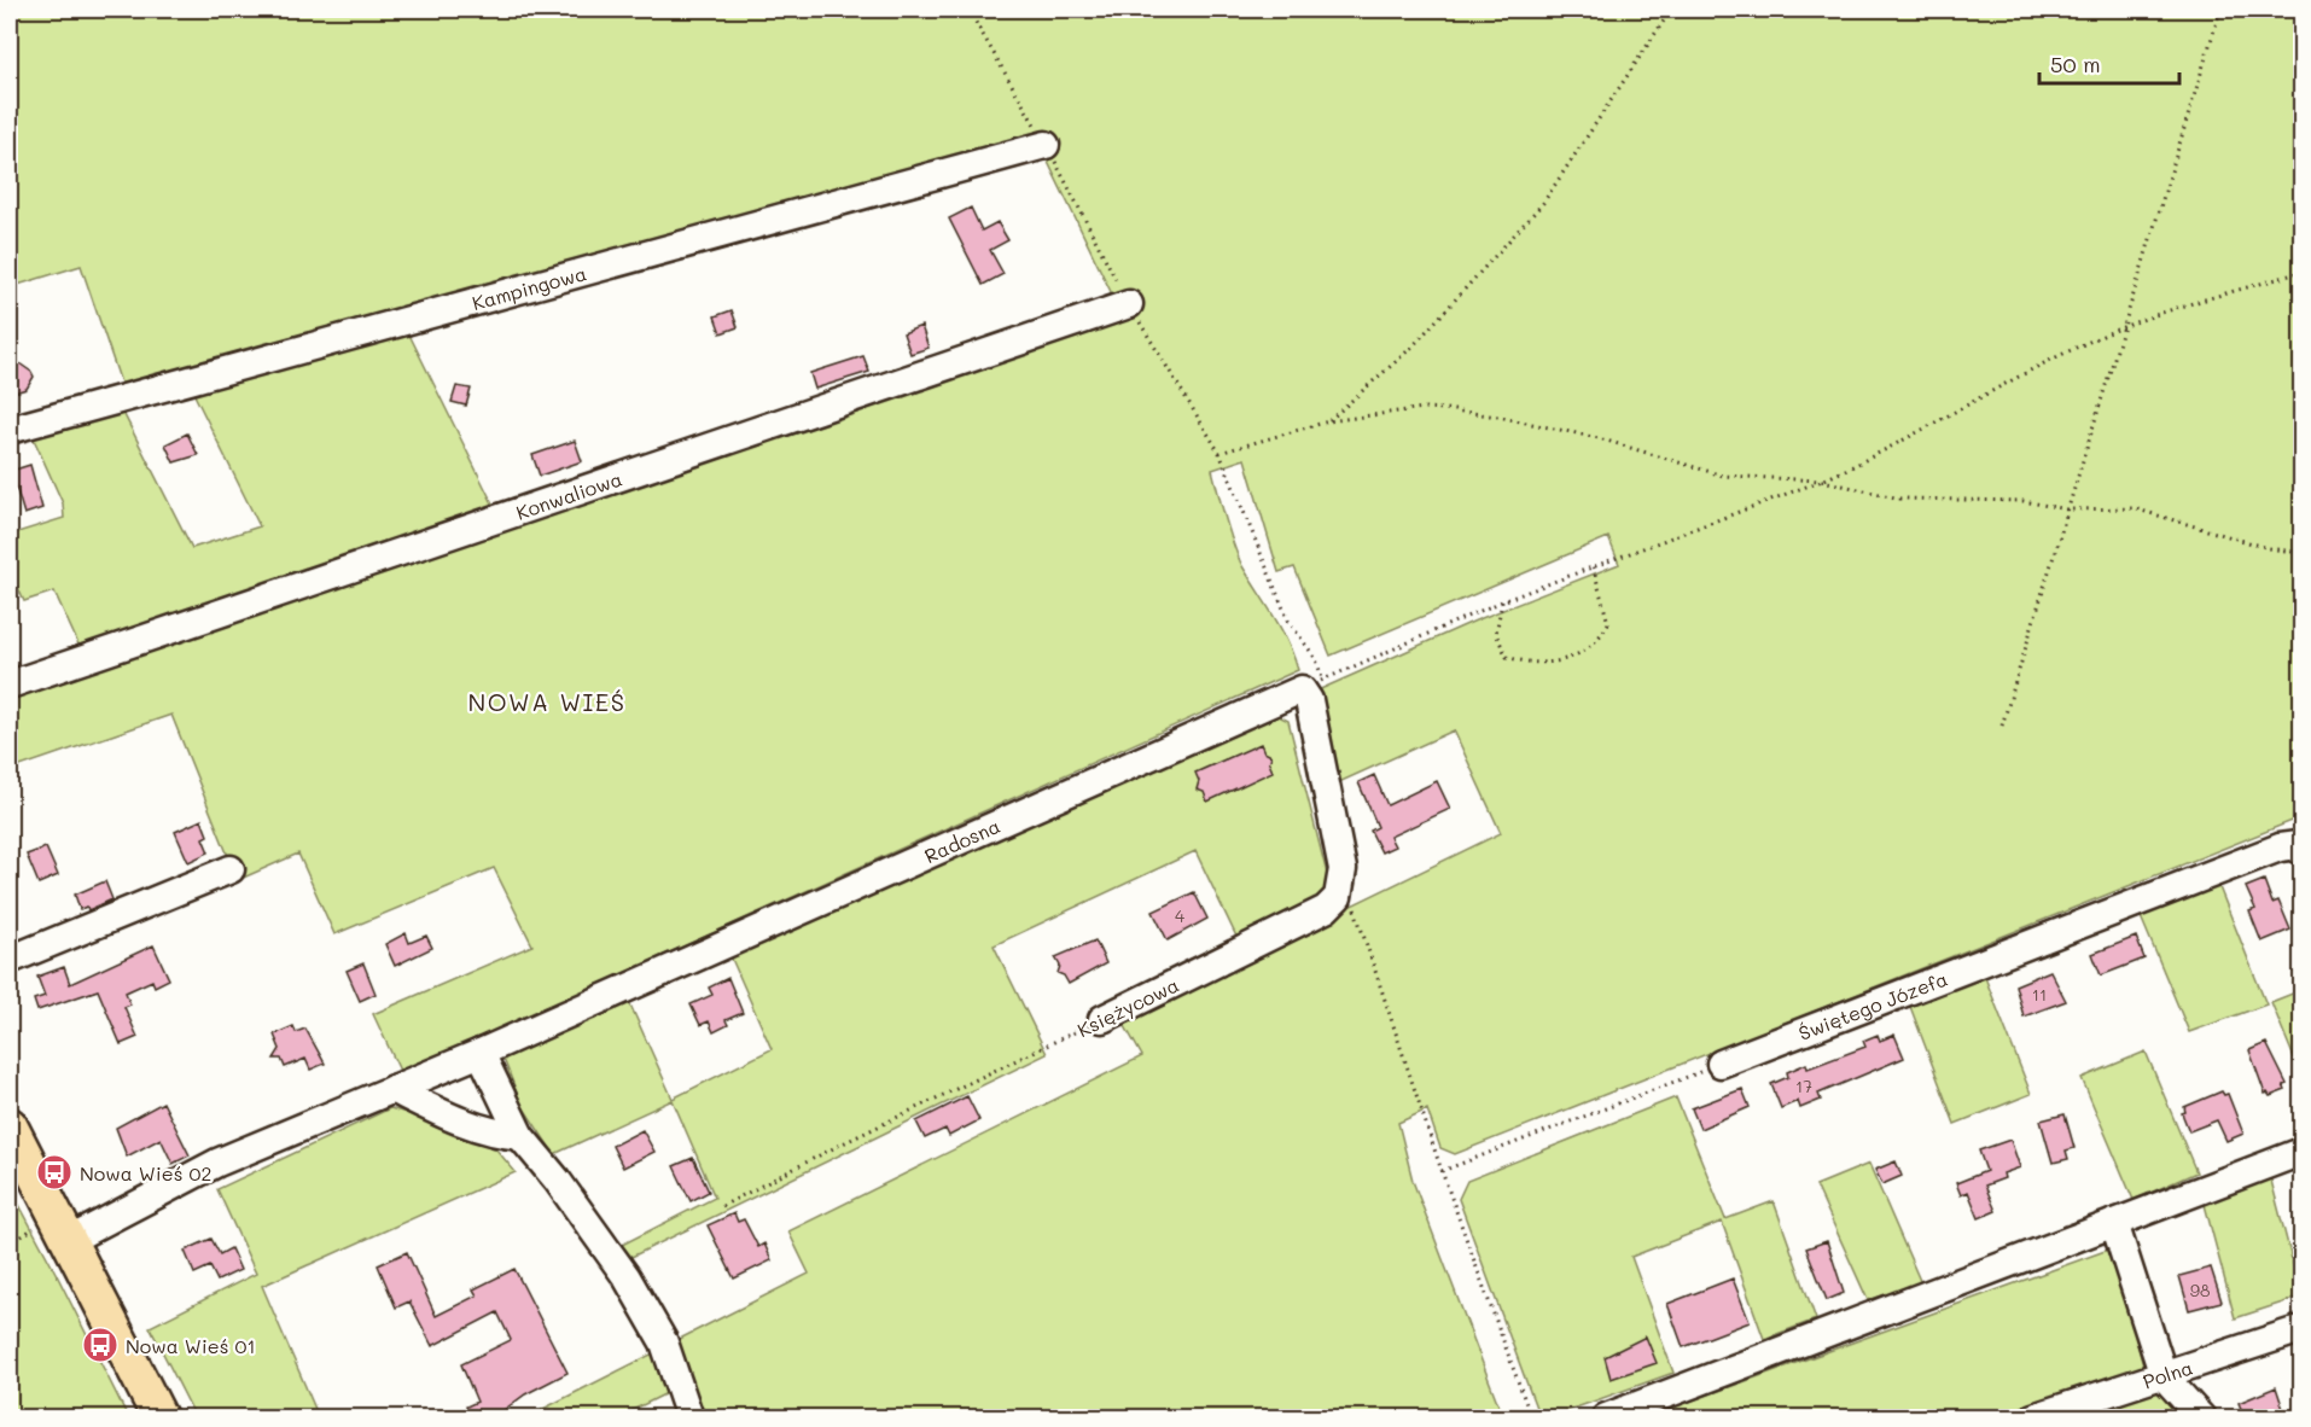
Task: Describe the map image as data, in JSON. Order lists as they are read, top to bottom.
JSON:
{
  "streets": {
    "street": [
      "Kampingowa",
      "Konwaliowa",
      "Radosna",
      "Świętego Józefa",
      "Księżycowa",
      "Polna"
    ]
  },
  "crossings": [
    ["Radosna", "Księżycowa"]
  ],
  "districts": ["NOWA WIEŚ"],
  "places": {
    "bus stop": ["Nowa Wieś 02", "Nowa Wieś 01"]
  },
  "house_numbers": [
    "4",
    "11",
    "17",
    "98"
  ],
  "scale_bar": "50 m"
}
